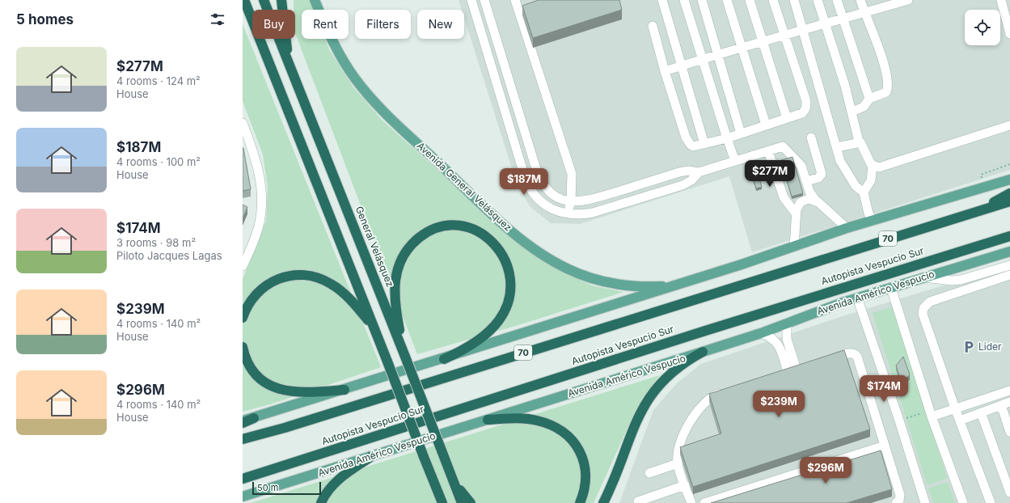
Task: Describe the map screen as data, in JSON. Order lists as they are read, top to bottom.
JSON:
{
  "streets": {
    "highway": ["70", "General Velásquez", "Autopista Vespucio Sur"],
    "main road": ["Avenida General Velásquez", "Avenida Américo Vespucio"]
  },
  "places": {
    "parking": ["Lider"]
  },
  "scale_bar": "50 m",
  "page": {
    "heading": "5 homes",
    "chip": [
      "Buy",
      "Rent",
      "Filters",
      "New"
    ],
    "list": [
      {
        "name": "$277M",
        "note": "4 rooms · 124 m² · House"
      },
      {
        "name": "$187M",
        "note": "4 rooms · 100 m² · House"
      },
      {
        "name": "$174M",
        "note": "3 rooms · 98 m² · Piloto Jacques Lagas"
      },
      {
        "name": "$239M",
        "note": "4 rooms · 140 m² · House"
      },
      {
        "name": "$296M",
        "note": "4 rooms · 140 m² · House"
      }
    ],
    "price": [
      "$277M",
      "$187M",
      "$174M",
      "$239M",
      "$296M"
    ],
    "scale": "50 m"
  }
}
